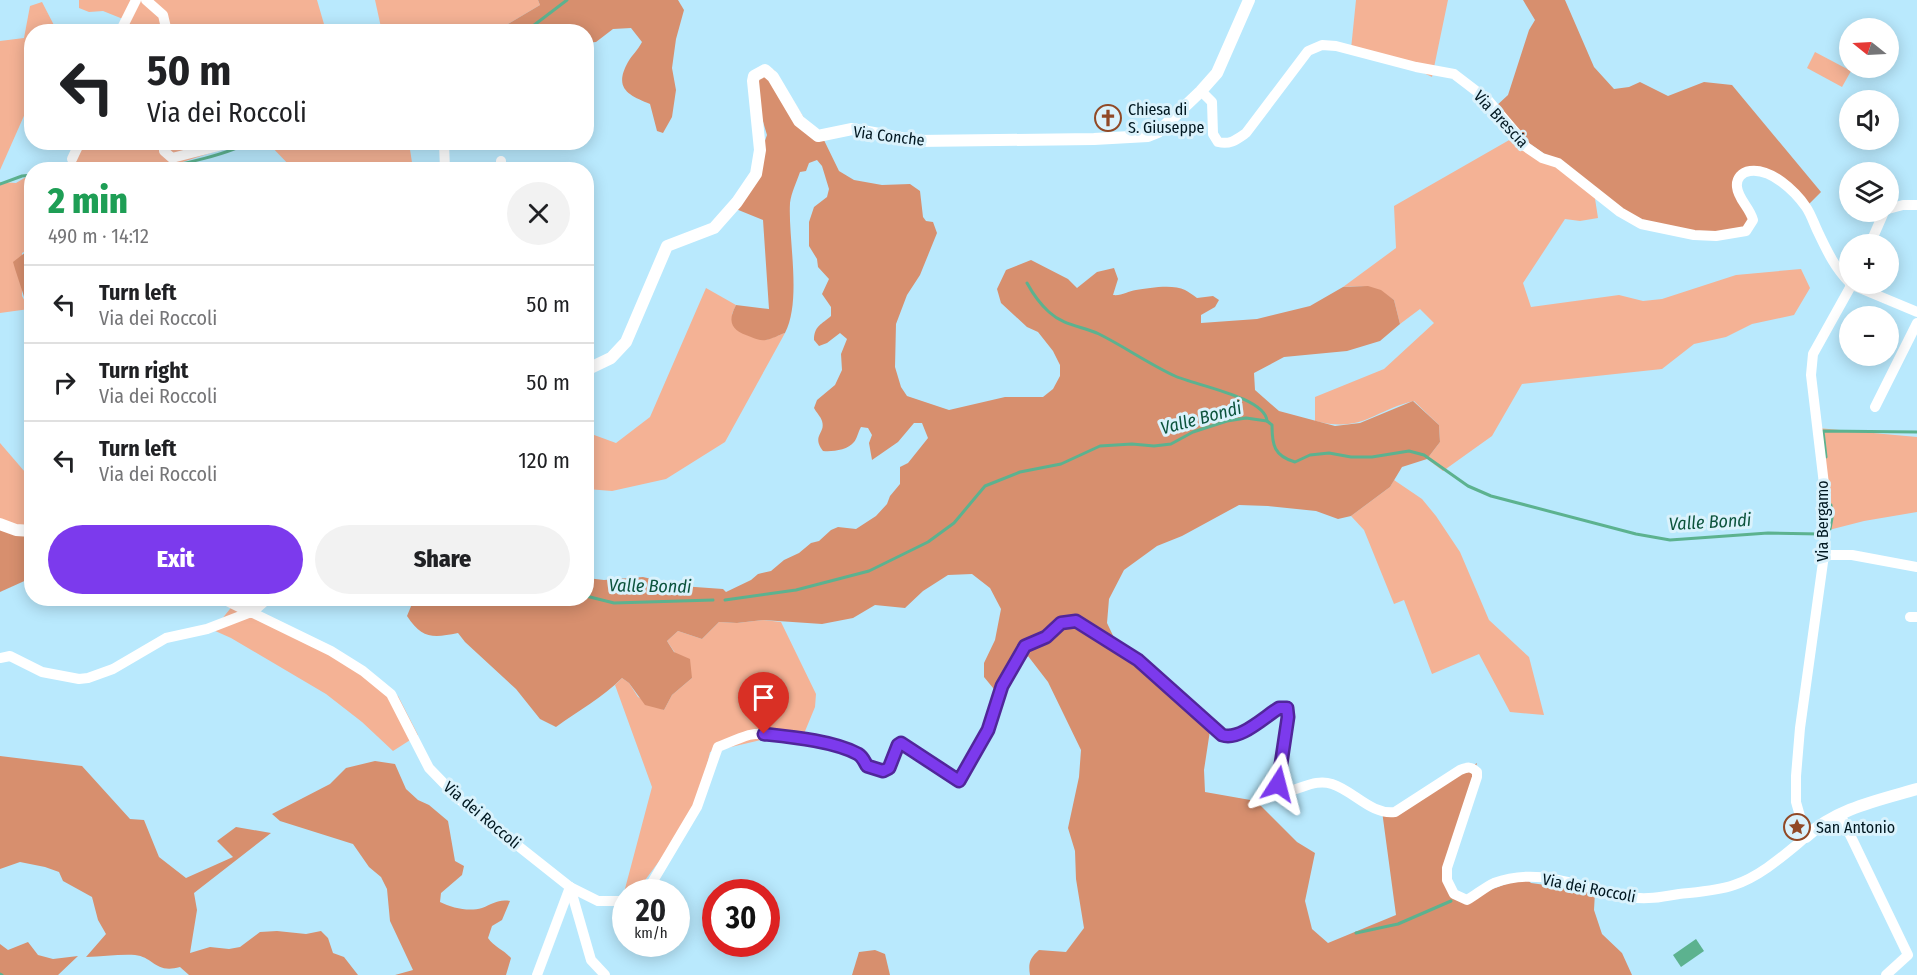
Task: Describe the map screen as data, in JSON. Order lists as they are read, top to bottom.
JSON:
{
  "streets": {
    "street": [
      "Via Brescia",
      "Via Conche",
      "Via Bergamo",
      "Via dei Roccoli"
    ]
  },
  "crossings": [
    ["Via Brescia", "Via Conche"],
    ["Via Bergamo", "Via dei Roccoli"]
  ],
  "water": ["Valle Bondi"],
  "places": {
    "church": ["Chiesa di S. Giuseppe"],
    "place": ["San Antonio"]
  },
  "north": "left",
  "page": {
    "map_buttons": ["+", "−"],
    "turn": ["50 m", "Via dei Roccoli"],
    "heading": ["2 min", "490 m · 14:12"],
    "list": [
      {
        "name": "Turn left",
        "note": "Via dei Roccoli",
        "value": "50 m"
      },
      {
        "name": "Turn right",
        "note": "Via dei Roccoli",
        "value": "50 m"
      },
      {
        "name": "Turn left",
        "note": "Via dei Roccoli",
        "value": "120 m"
      }
    ],
    "buttons": ["Exit", "Share"],
    "speed": "20 km/h",
    "limit": "30"
  }
}
